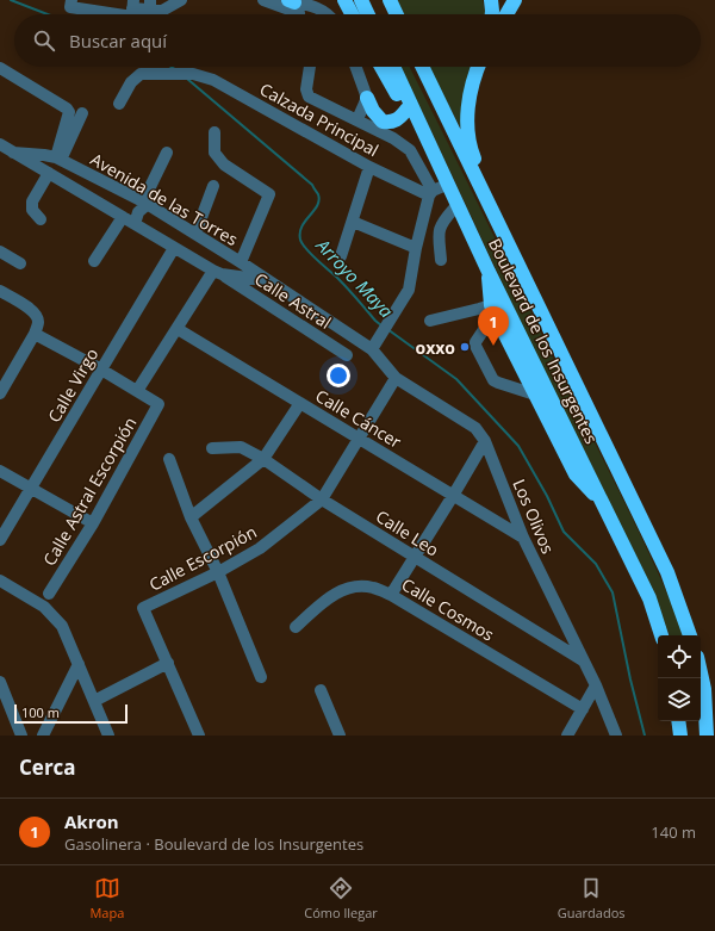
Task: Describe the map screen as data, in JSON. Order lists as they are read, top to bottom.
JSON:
{
  "streets": {
    "highway": ["Boulevard de los Insurgentes"],
    "street": [
      "Calzada Principal",
      "Avenida de las Torres",
      "Calle Astral",
      "Calle Virgo",
      "Calle Cáncer",
      "Calle Astral Escorpión",
      "Los Olivos",
      "Calle Leo",
      "Calle Escorpión",
      "Calle Cosmos"
    ]
  },
  "crossings": [
    ["Avenida de las Torres", "Calle Astral"],
    ["Avenida de las Torres", "Calle Virgo"],
    ["Avenida de las Torres", "Los Olivos"],
    ["Calle Cáncer", "Los Olivos"],
    ["Calle Cáncer", "Calle Escorpión"],
    ["Los Olivos", "Calle Leo"],
    ["Los Olivos", "Calle Escorpión"],
    ["Calle Leo", "Calle Escorpión"]
  ],
  "water": ["Arroyo Maya"],
  "places": ["oxxo"],
  "scale_bar": "100 m",
  "page": {
    "search": "Buscar aquí",
    "pins": "1",
    "scale": "100 m",
    "heading": "Cerca",
    "list": [
      {
        "mark": "1",
        "name": "Akron",
        "note": "Gasolinera · Boulevard de los Insurgentes",
        "value": "140 m"
      }
    ],
    "nav": ["Mapa", "Cómo llegar", "Guardados"]
  }
}
